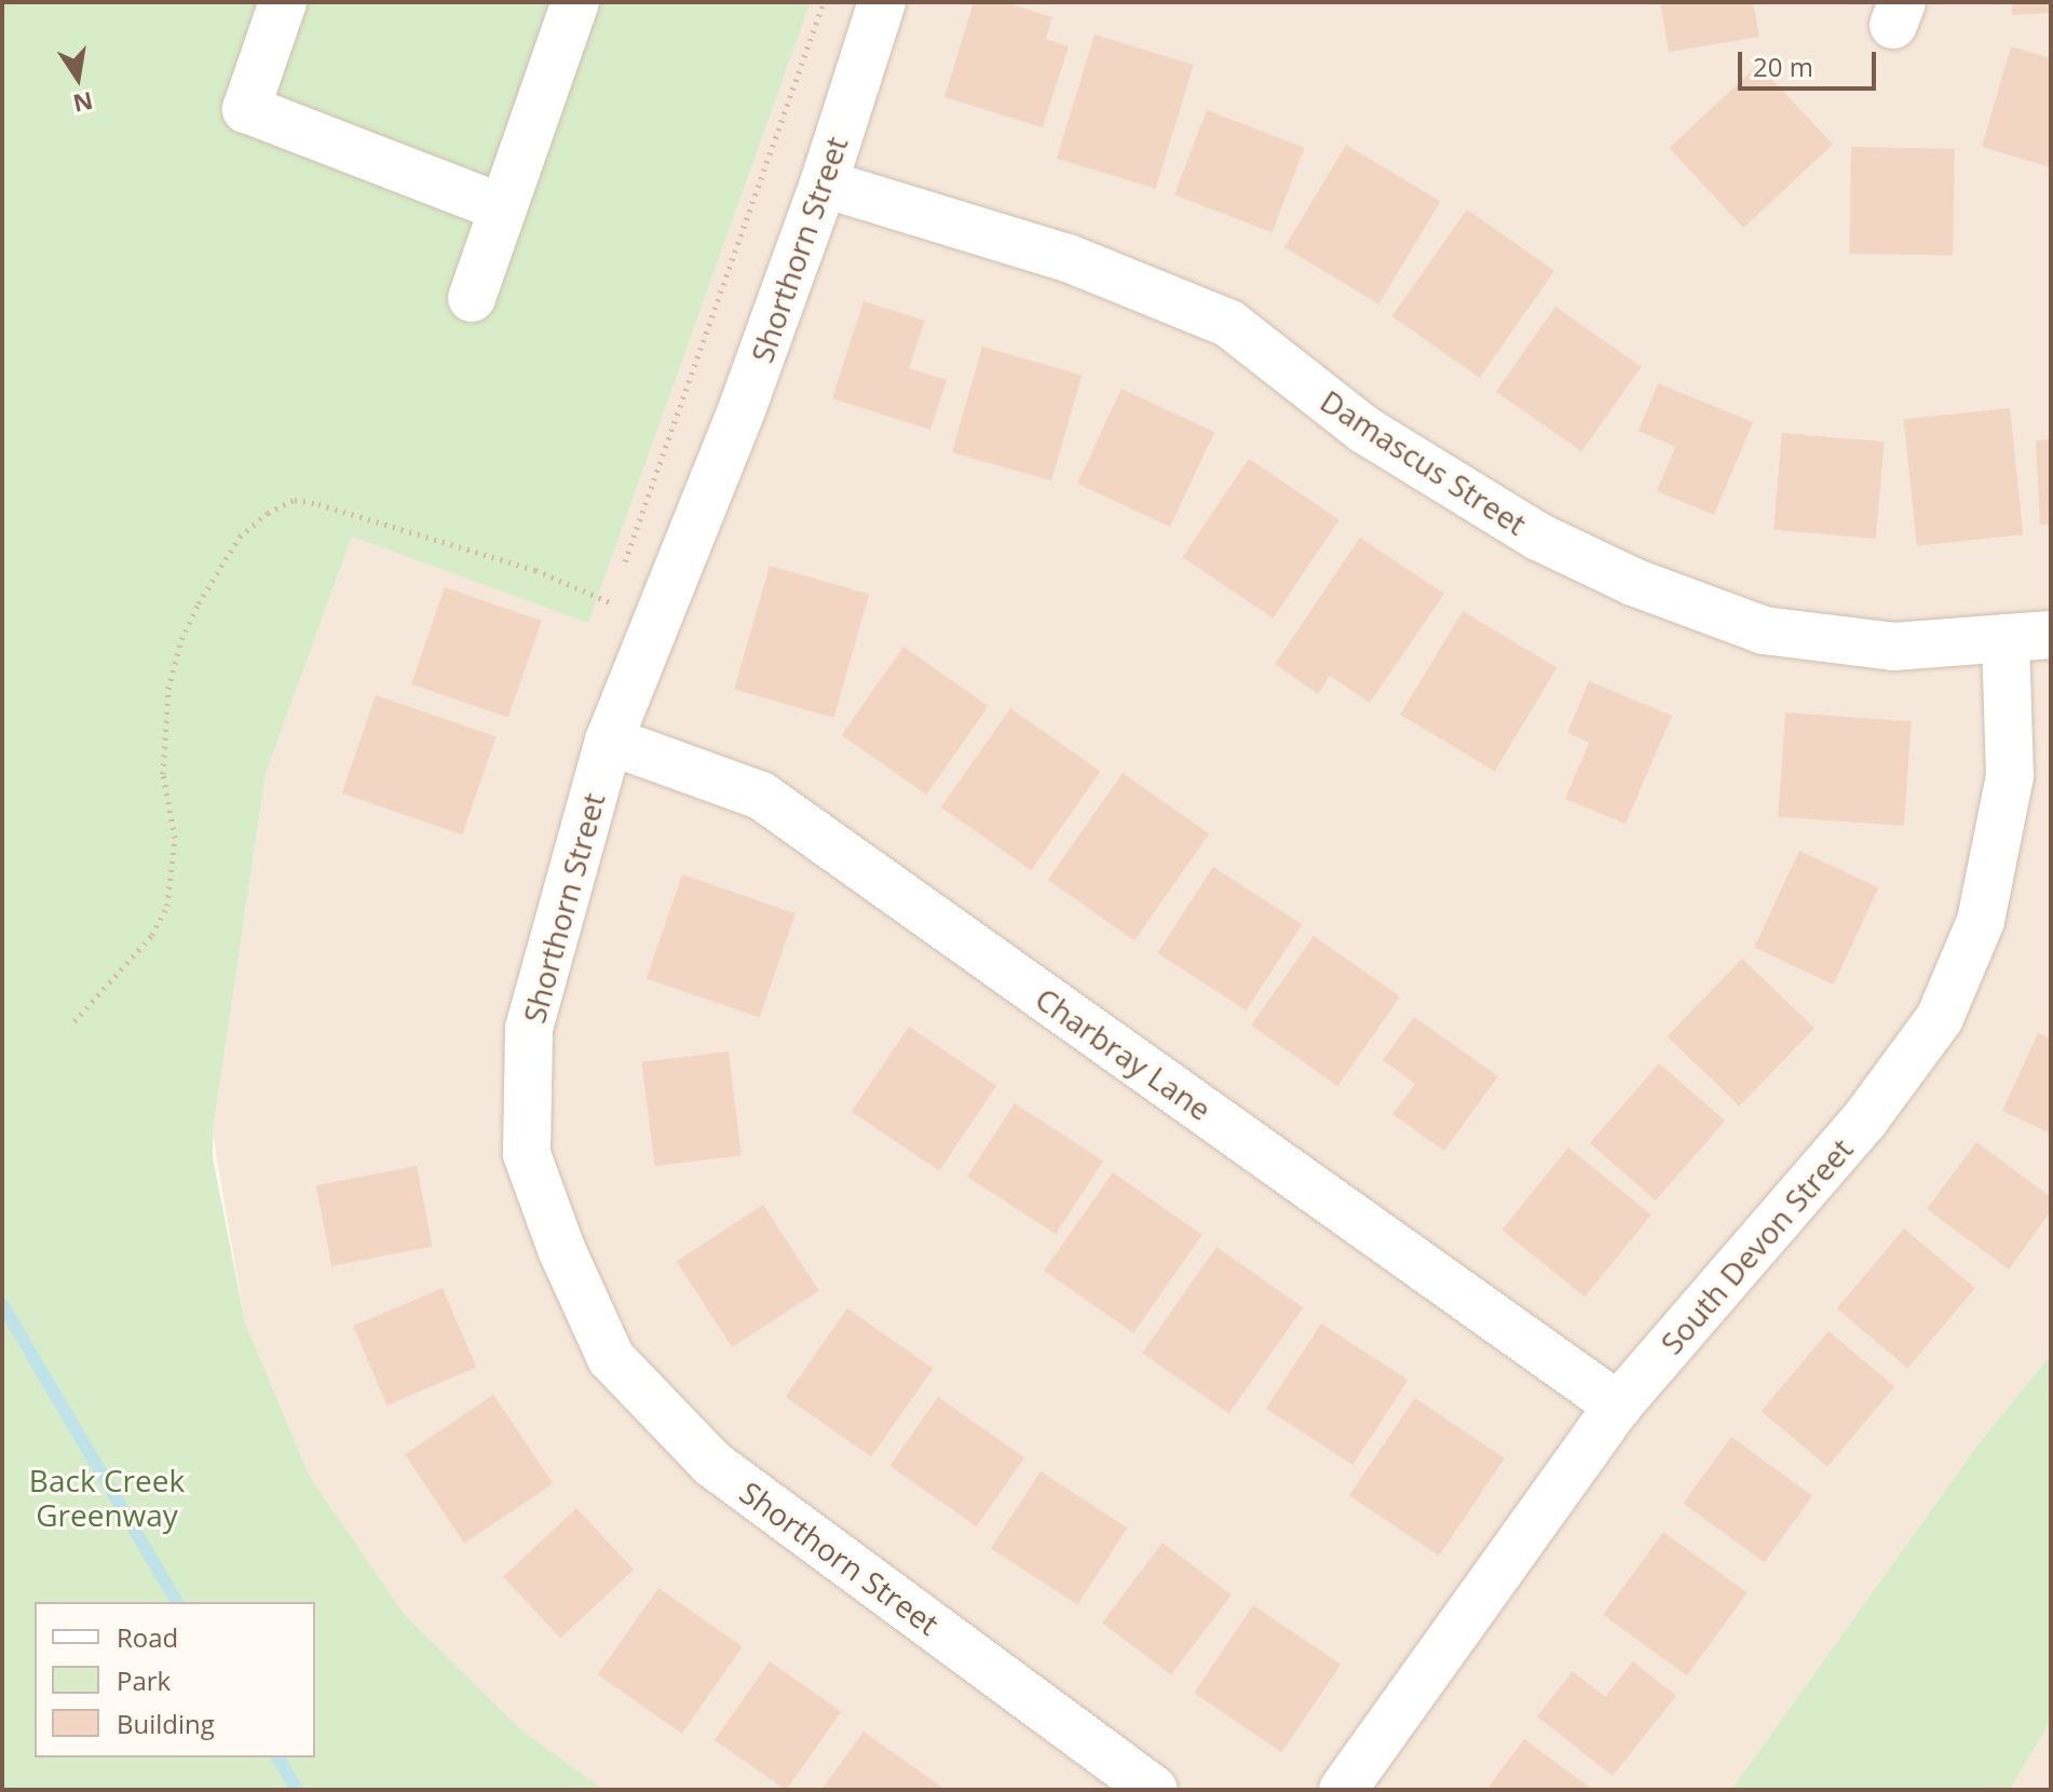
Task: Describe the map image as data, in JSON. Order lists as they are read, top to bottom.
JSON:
{
  "streets": {
    "street": [
      "Shorthorn Street",
      "Damascus Street",
      "Charbray Lane",
      "South Devon Street"
    ]
  },
  "crossings": [
    ["Shorthorn Street", "Damascus Street"],
    ["Shorthorn Street", "Charbray Lane"],
    ["Damascus Street", "South Devon Street"],
    ["Charbray Lane", "South Devon Street"]
  ],
  "parks": ["Back Creek Greenway"],
  "legend": ["Road", "Park", "Building"],
  "scale_bar": "20 m",
  "north": "bottom"
}
